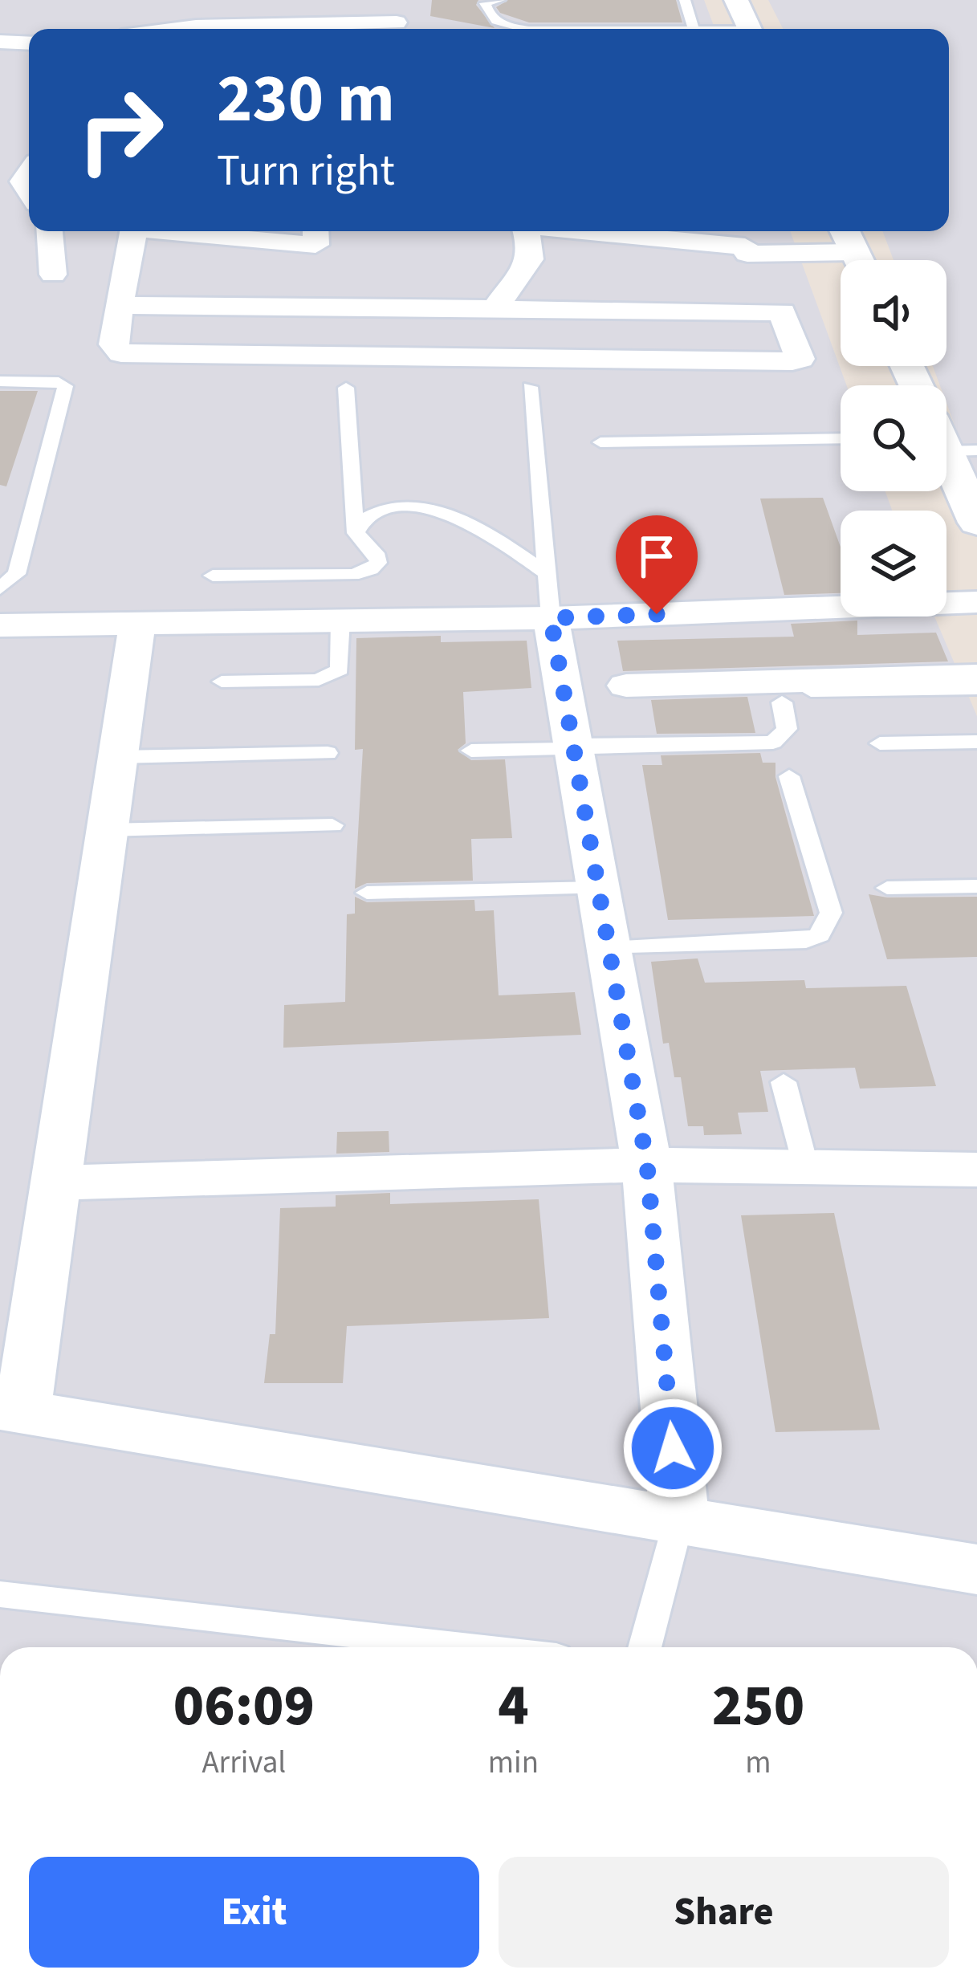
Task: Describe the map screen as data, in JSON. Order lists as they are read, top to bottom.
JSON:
{
  "page": {
    "turn": ["230 m", "Turn right"],
    "eta": [
      "06:09",
      "Arrival",
      "4",
      "min",
      "250",
      "m"
    ],
    "buttons": ["Exit", "Share"]
  }
}
